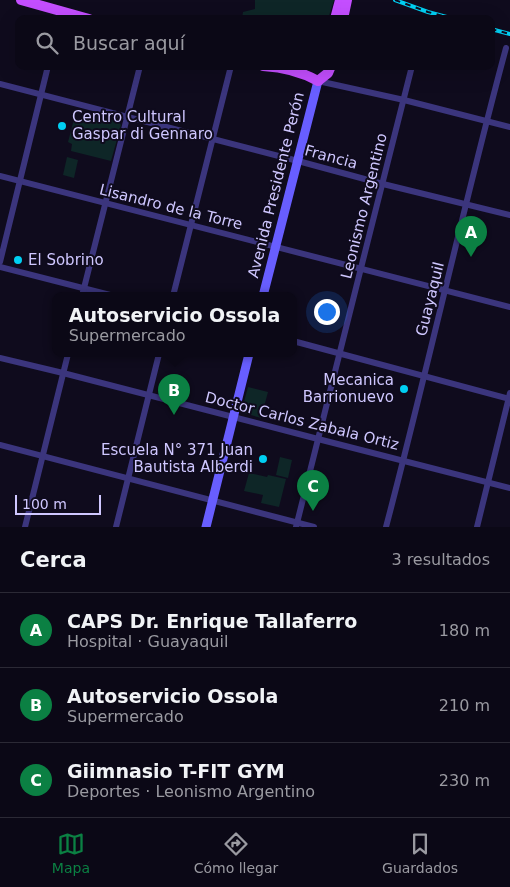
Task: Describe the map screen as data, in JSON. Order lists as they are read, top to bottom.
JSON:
{
  "streets": {
    "main road": ["Avenida Presidente Perón"],
    "street": [
      "Francia",
      "Leonismo Argentino",
      "Lisandro de la Torre",
      "Guayaquil",
      "Doctor Carlos Zabala Ortiz"
    ]
  },
  "crossings": [
    ["Francia", "Avenida Presidente Perón"],
    ["Francia", "Leonismo Argentino"],
    ["Francia", "Guayaquil"],
    ["Avenida Presidente Perón", "Lisandro de la Torre"],
    ["Leonismo Argentino", "Lisandro de la Torre"],
    ["Leonismo Argentino", "Doctor Carlos Zabala Ortiz"],
    ["Lisandro de la Torre", "Guayaquil"],
    ["Guayaquil", "Doctor Carlos Zabala Ortiz"]
  ],
  "places": [
    "Centro Cultural Gaspar di Gennaro",
    "El Sobrino",
    "Mecanica Barrionuevo",
    "Escuela N° 371 Juan Bautista Alberdi"
  ],
  "scale_bar": "100 m",
  "page": {
    "search": "Buscar aquí",
    "pins": ["A", "B", "C"],
    "popup": ["Autoservicio Ossola", "Supermercado"],
    "scale": "100 m",
    "heading": ["Cerca", "3 resultados"],
    "list": [
      {
        "mark": "A",
        "name": "CAPS Dr. Enrique Tallaferro",
        "note": "Hospital · Guayaquil",
        "value": "180 m"
      },
      {
        "mark": "B",
        "name": "Autoservicio Ossola",
        "note": "Supermercado",
        "value": "210 m"
      },
      {
        "mark": "C",
        "name": "Giimnasio T-FIT GYM",
        "note": "Deportes · Leonismo Argentino",
        "value": "230 m"
      }
    ],
    "nav": ["Mapa", "Cómo llegar", "Guardados"]
  }
}
